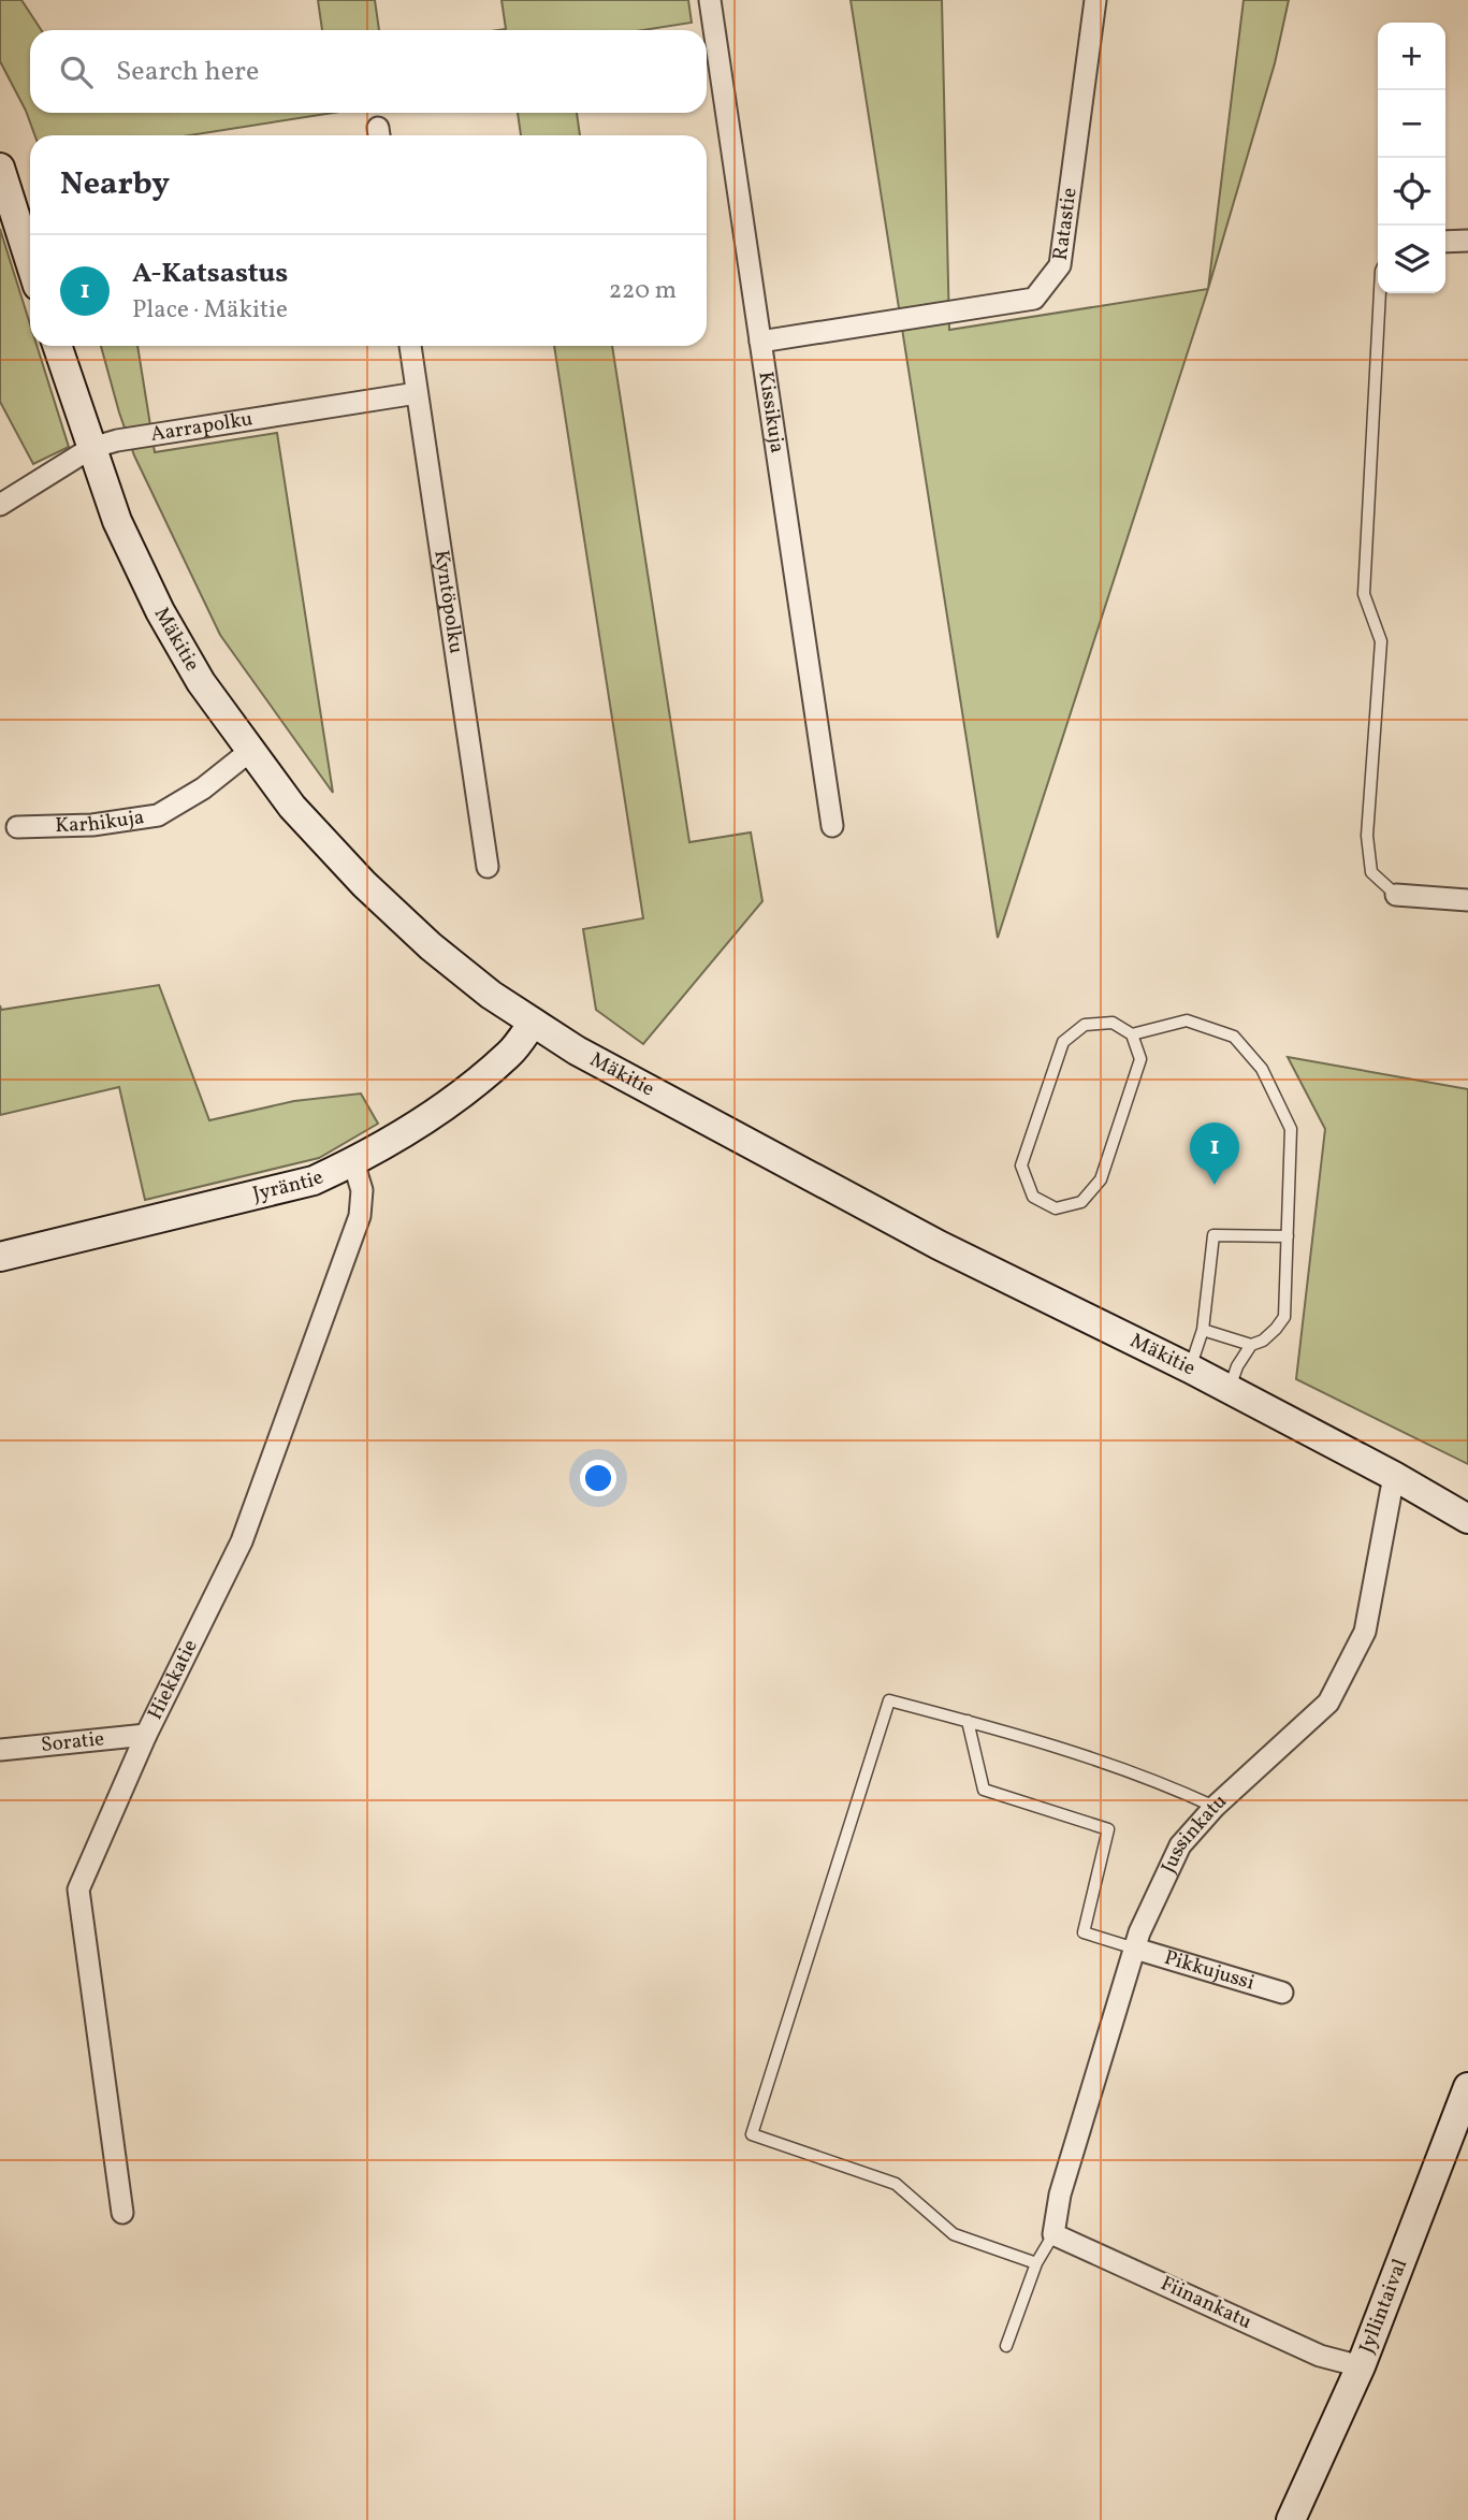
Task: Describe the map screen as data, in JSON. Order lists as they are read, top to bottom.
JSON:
{
  "streets": {
    "street": [
      "Ratastie",
      "Kissikuja",
      "Aarrapolku",
      "Kyntöpolku",
      "Mäkitie",
      "Karhikuja",
      "Jyräntie",
      "Hiekkatie",
      "Soratie",
      "Jussinkatu",
      "Pikkujussi",
      "Fiinankatu",
      "Jyllintaival"
    ]
  },
  "crossings": [
    ["Ratastie", "Kissikuja"],
    ["Aarrapolku", "Kyntöpolku"],
    ["Aarrapolku", "Mäkitie"],
    ["Mäkitie", "Karhikuja"],
    ["Mäkitie", "Jyräntie"],
    ["Mäkitie", "Jussinkatu"],
    ["Jyräntie", "Hiekkatie"],
    ["Hiekkatie", "Soratie"],
    ["Jussinkatu", "Pikkujussi"],
    ["Jussinkatu", "Fiinankatu"],
    ["Fiinankatu", "Jyllintaival"]
  ],
  "page": {
    "map_buttons": ["+", "−"],
    "search": "Search here",
    "heading": "Nearby",
    "list": [
      {
        "mark": "1",
        "name": "A-Katsastus",
        "note": "Place · Mäkitie",
        "value": "220 m"
      }
    ],
    "pins": "1"
  }
}
